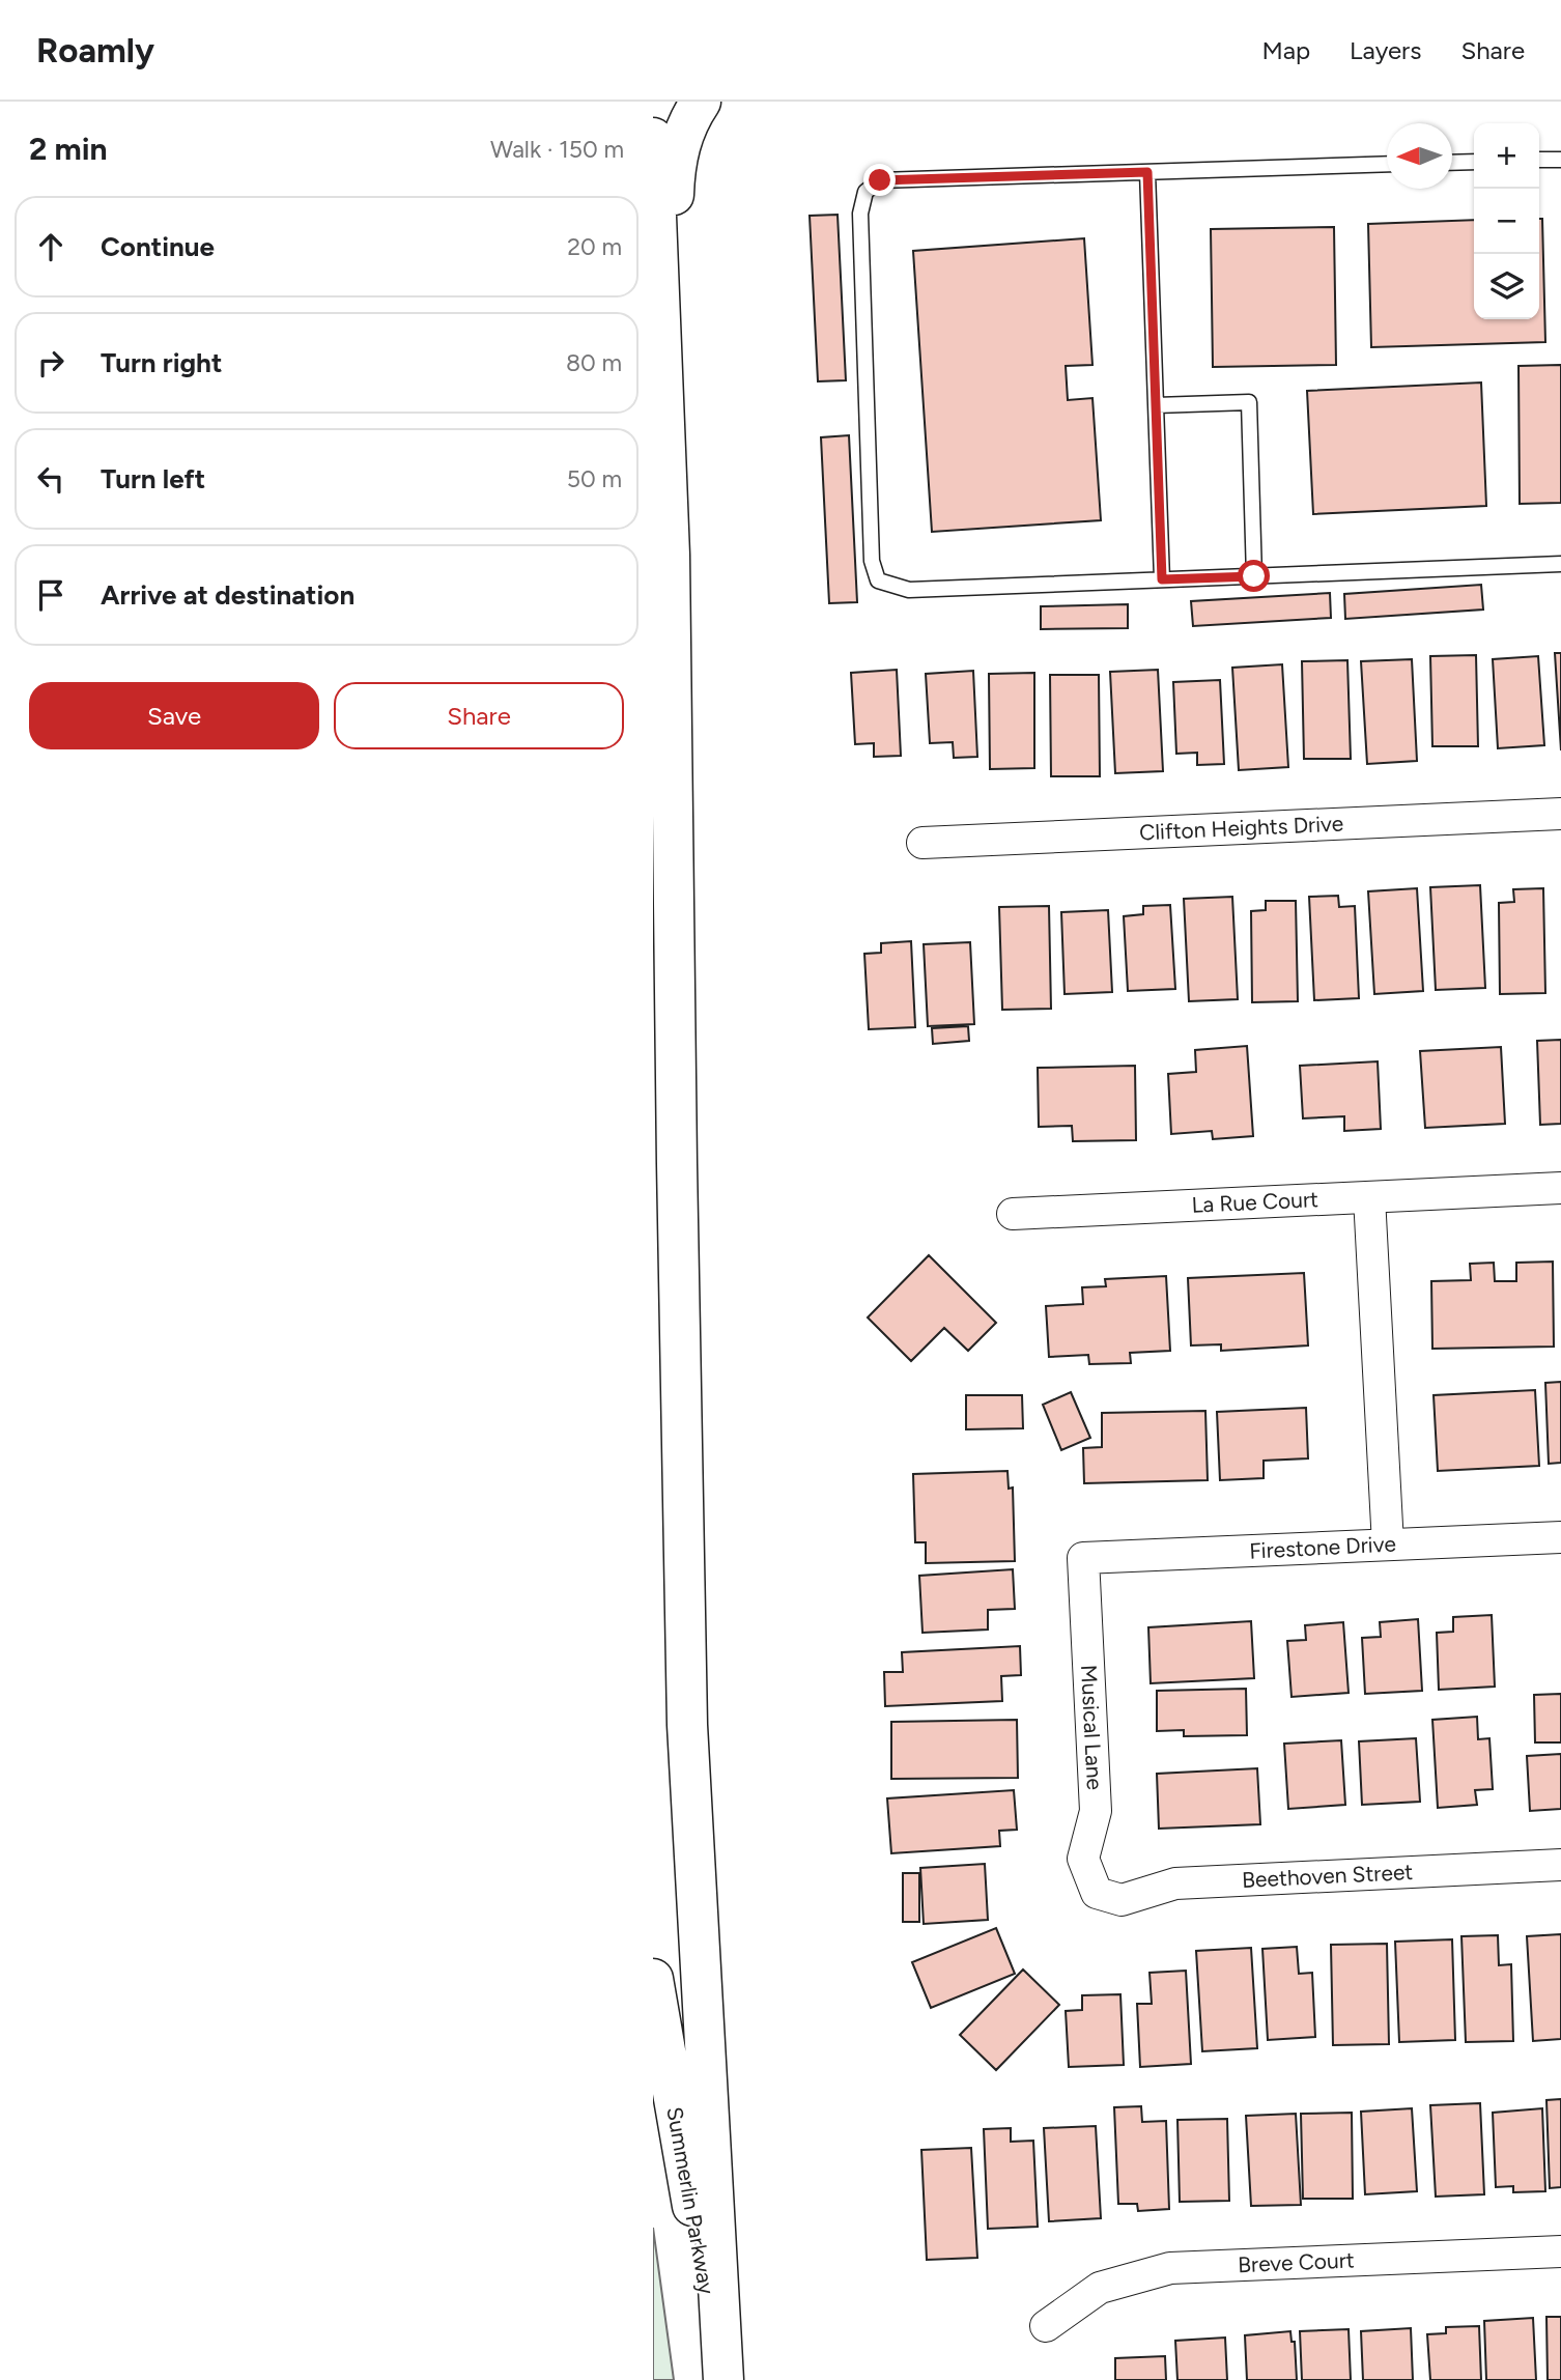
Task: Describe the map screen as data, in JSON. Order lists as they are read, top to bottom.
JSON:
{
  "streets": {
    "highway": ["Summerlin Parkway"],
    "street": [
      "Clifton Heights Drive",
      "La Rue Court",
      "Firestone Drive",
      "Musical Lane",
      "Beethoven Street",
      "Breve Court"
    ]
  },
  "crossings": [
    ["Firestone Drive", "Musical Lane"],
    ["Musical Lane", "Beethoven Street"]
  ],
  "north": "left",
  "page": {
    "header": "Roamly",
    "nav": ["Map", "Layers", "Share"],
    "heading": ["2 min", "Walk · 150 m"],
    "map_buttons": ["+", "−"],
    "list": [
      ["Continue", "20 m"],
      ["Turn right", "80 m"],
      ["Turn left", "50 m"],
      "Arrive at destination"
    ],
    "buttons": ["Save", "Share"]
  }
}
